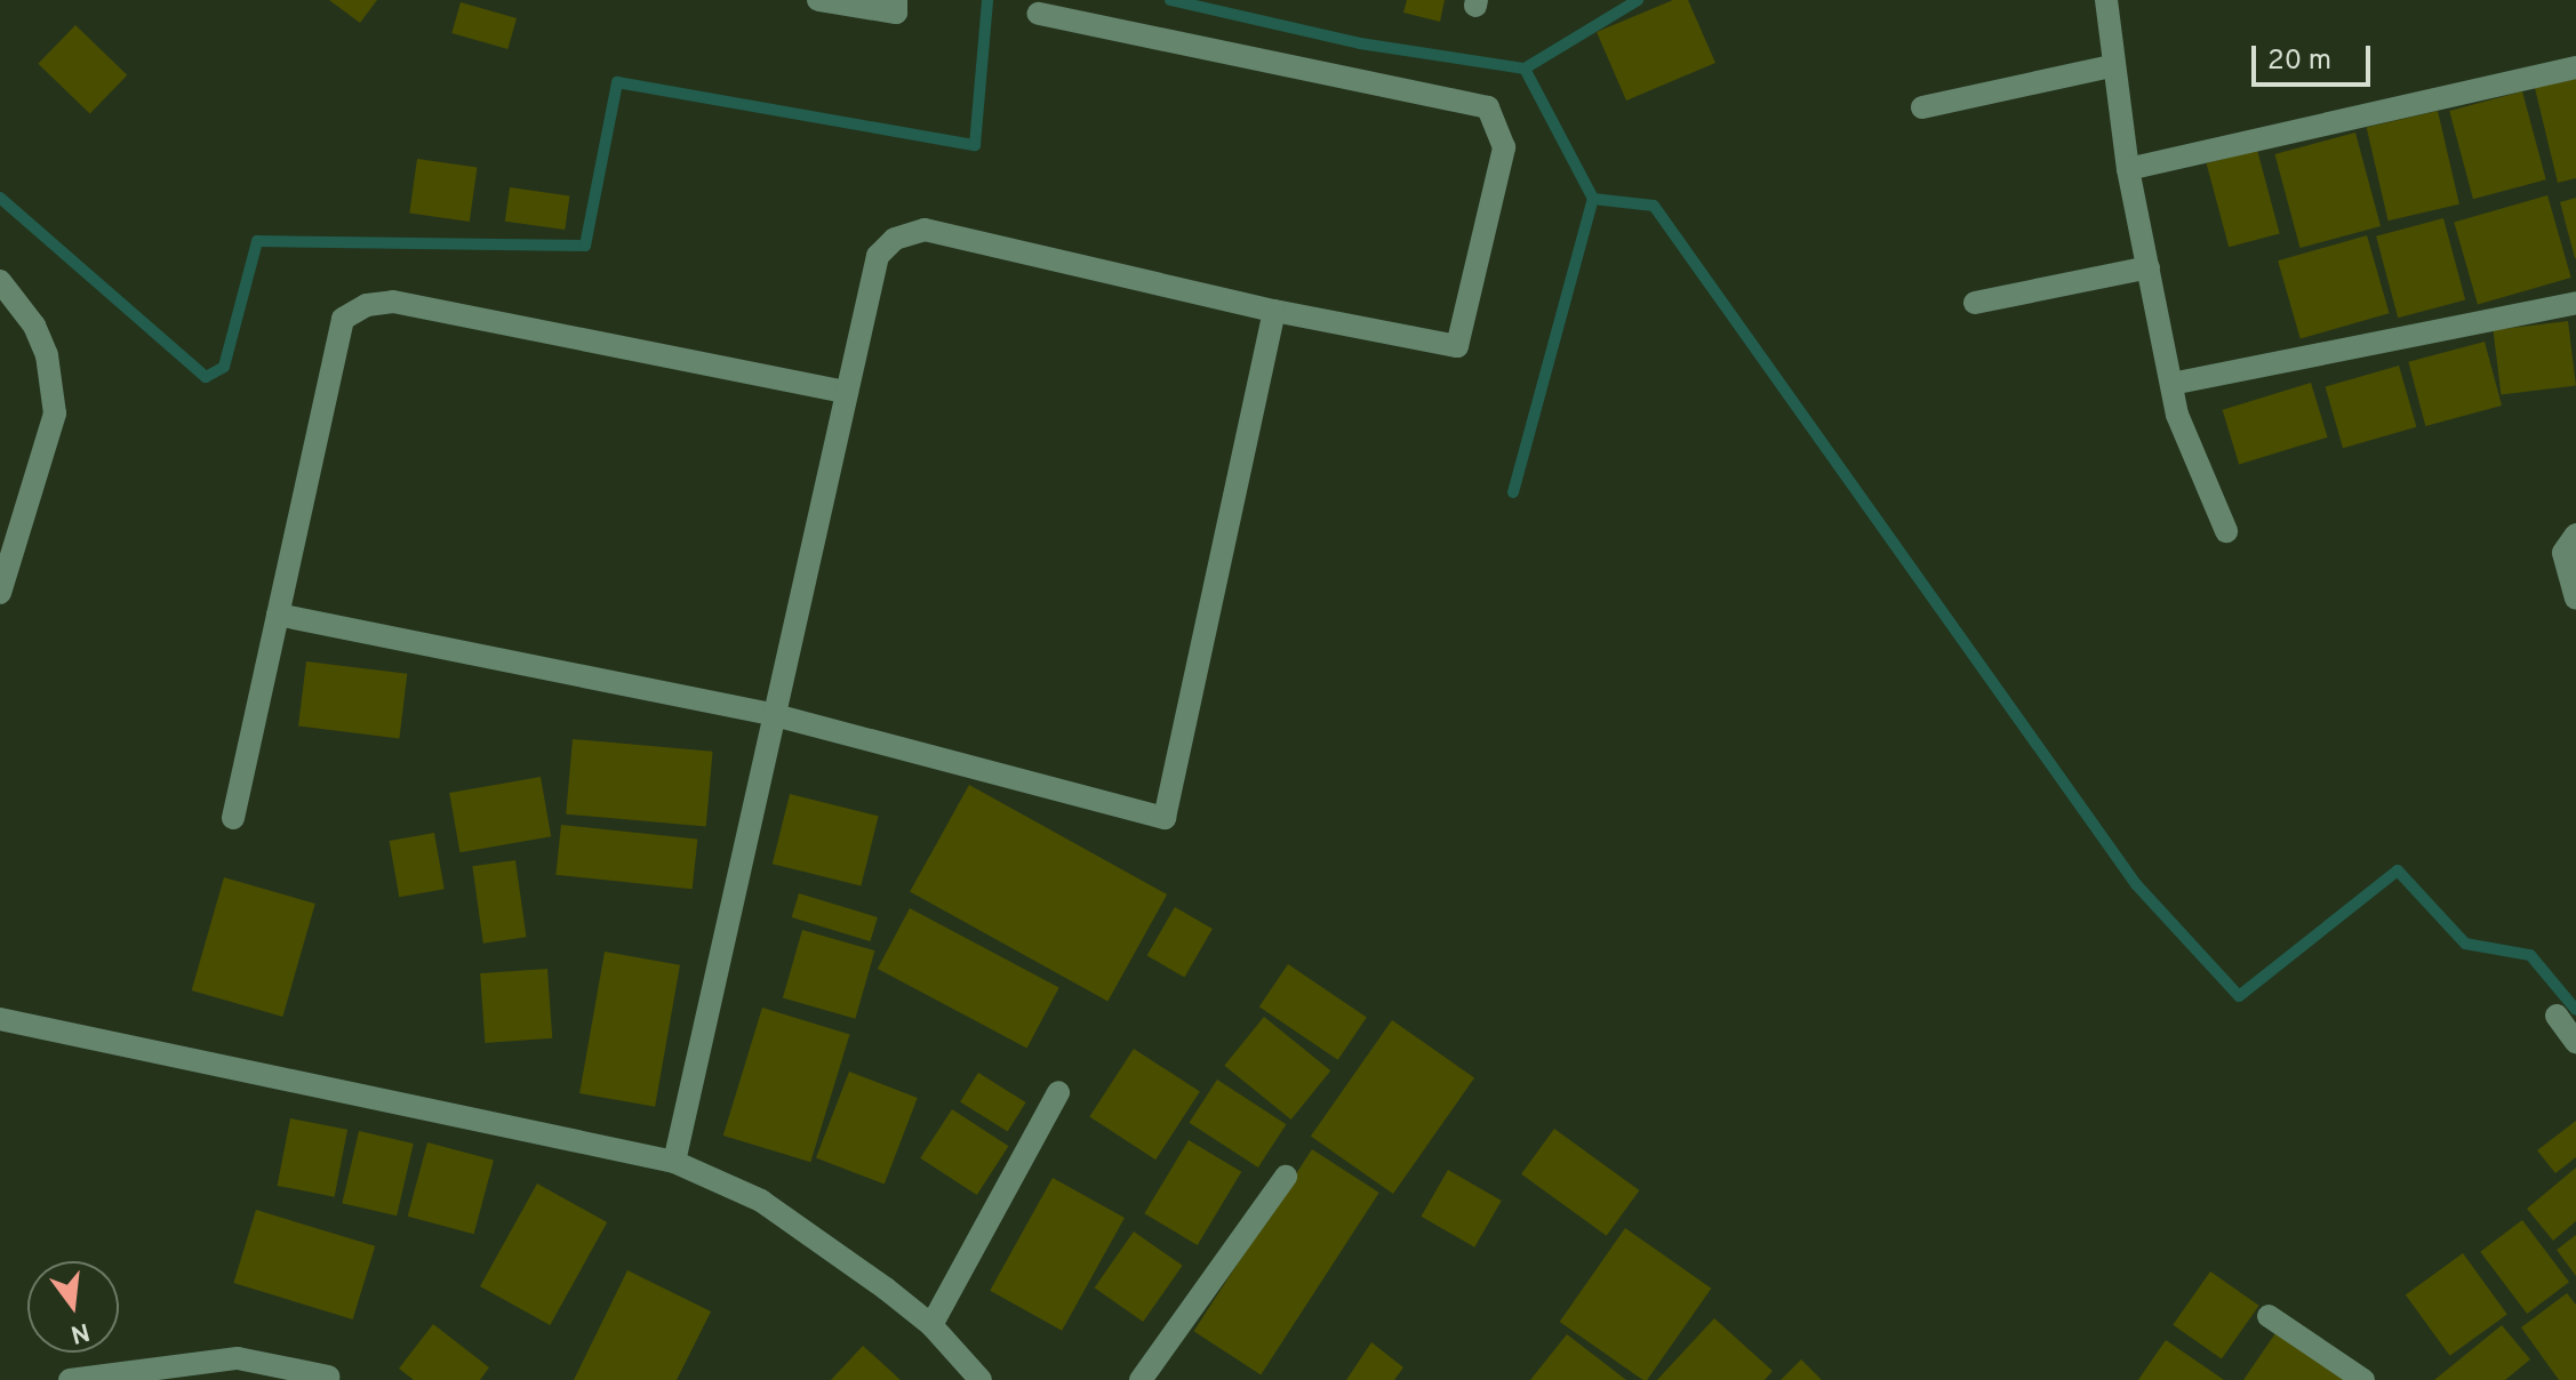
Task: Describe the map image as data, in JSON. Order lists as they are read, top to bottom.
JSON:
{
  "scale_bar": "20 m",
  "north": "bottom"
}
